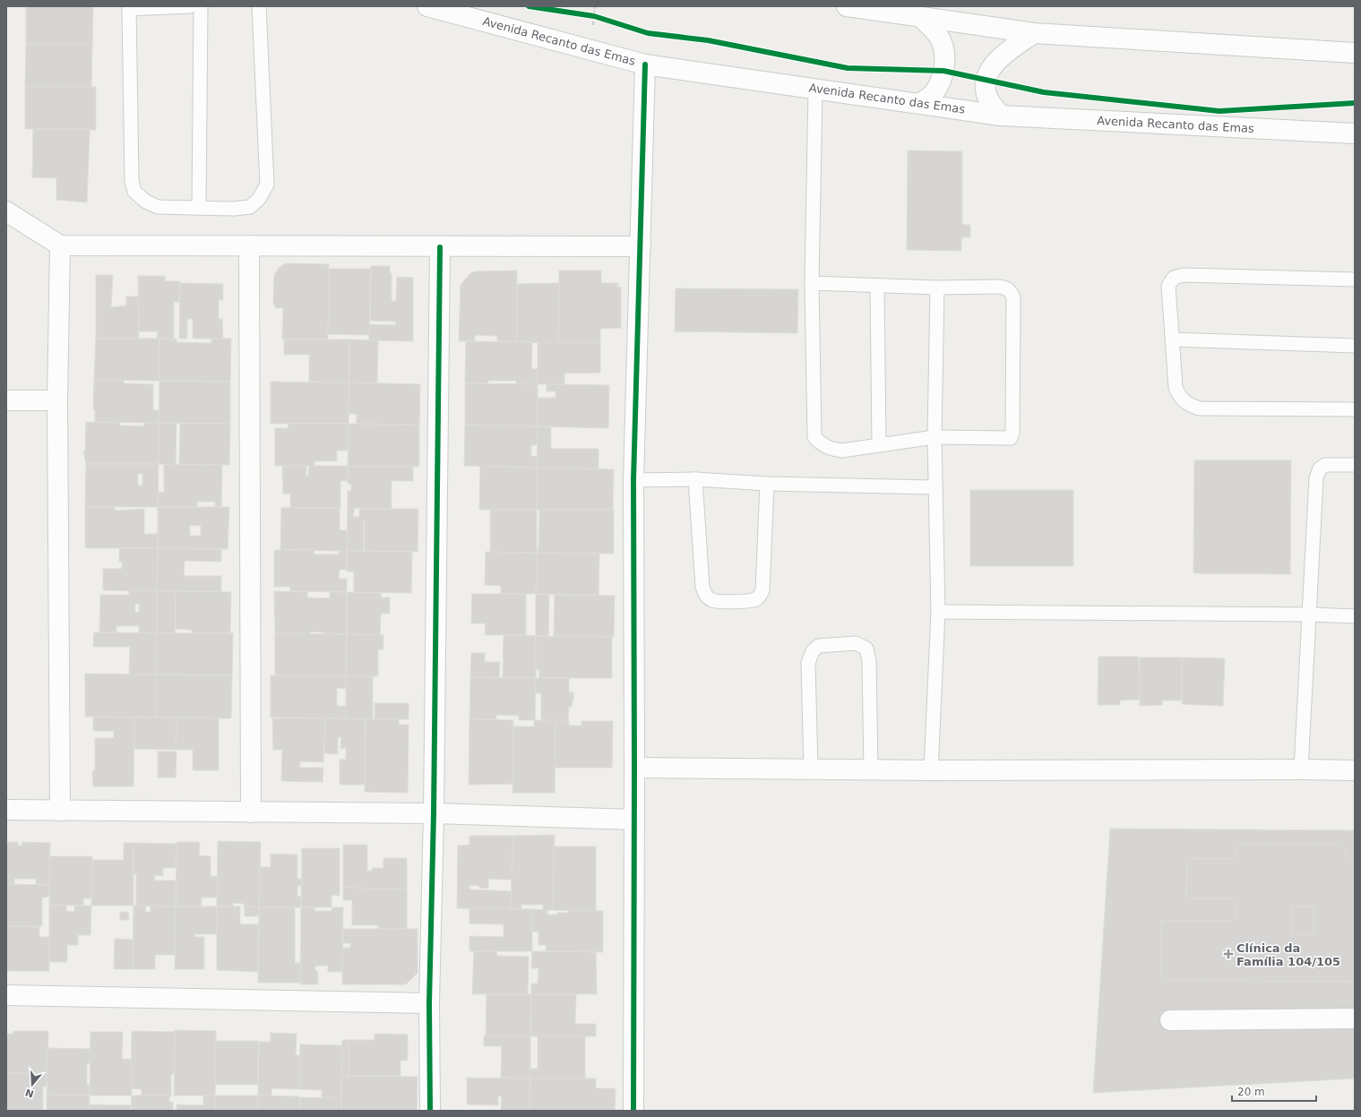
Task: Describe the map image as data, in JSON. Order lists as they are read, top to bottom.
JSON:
{
  "streets": {
    "street": ["Avenida Recanto das Emas"]
  },
  "places": {
    "health": ["Clínica da Família 104/105"]
  },
  "scale_bar": "20 m",
  "north": "bottom"
}
